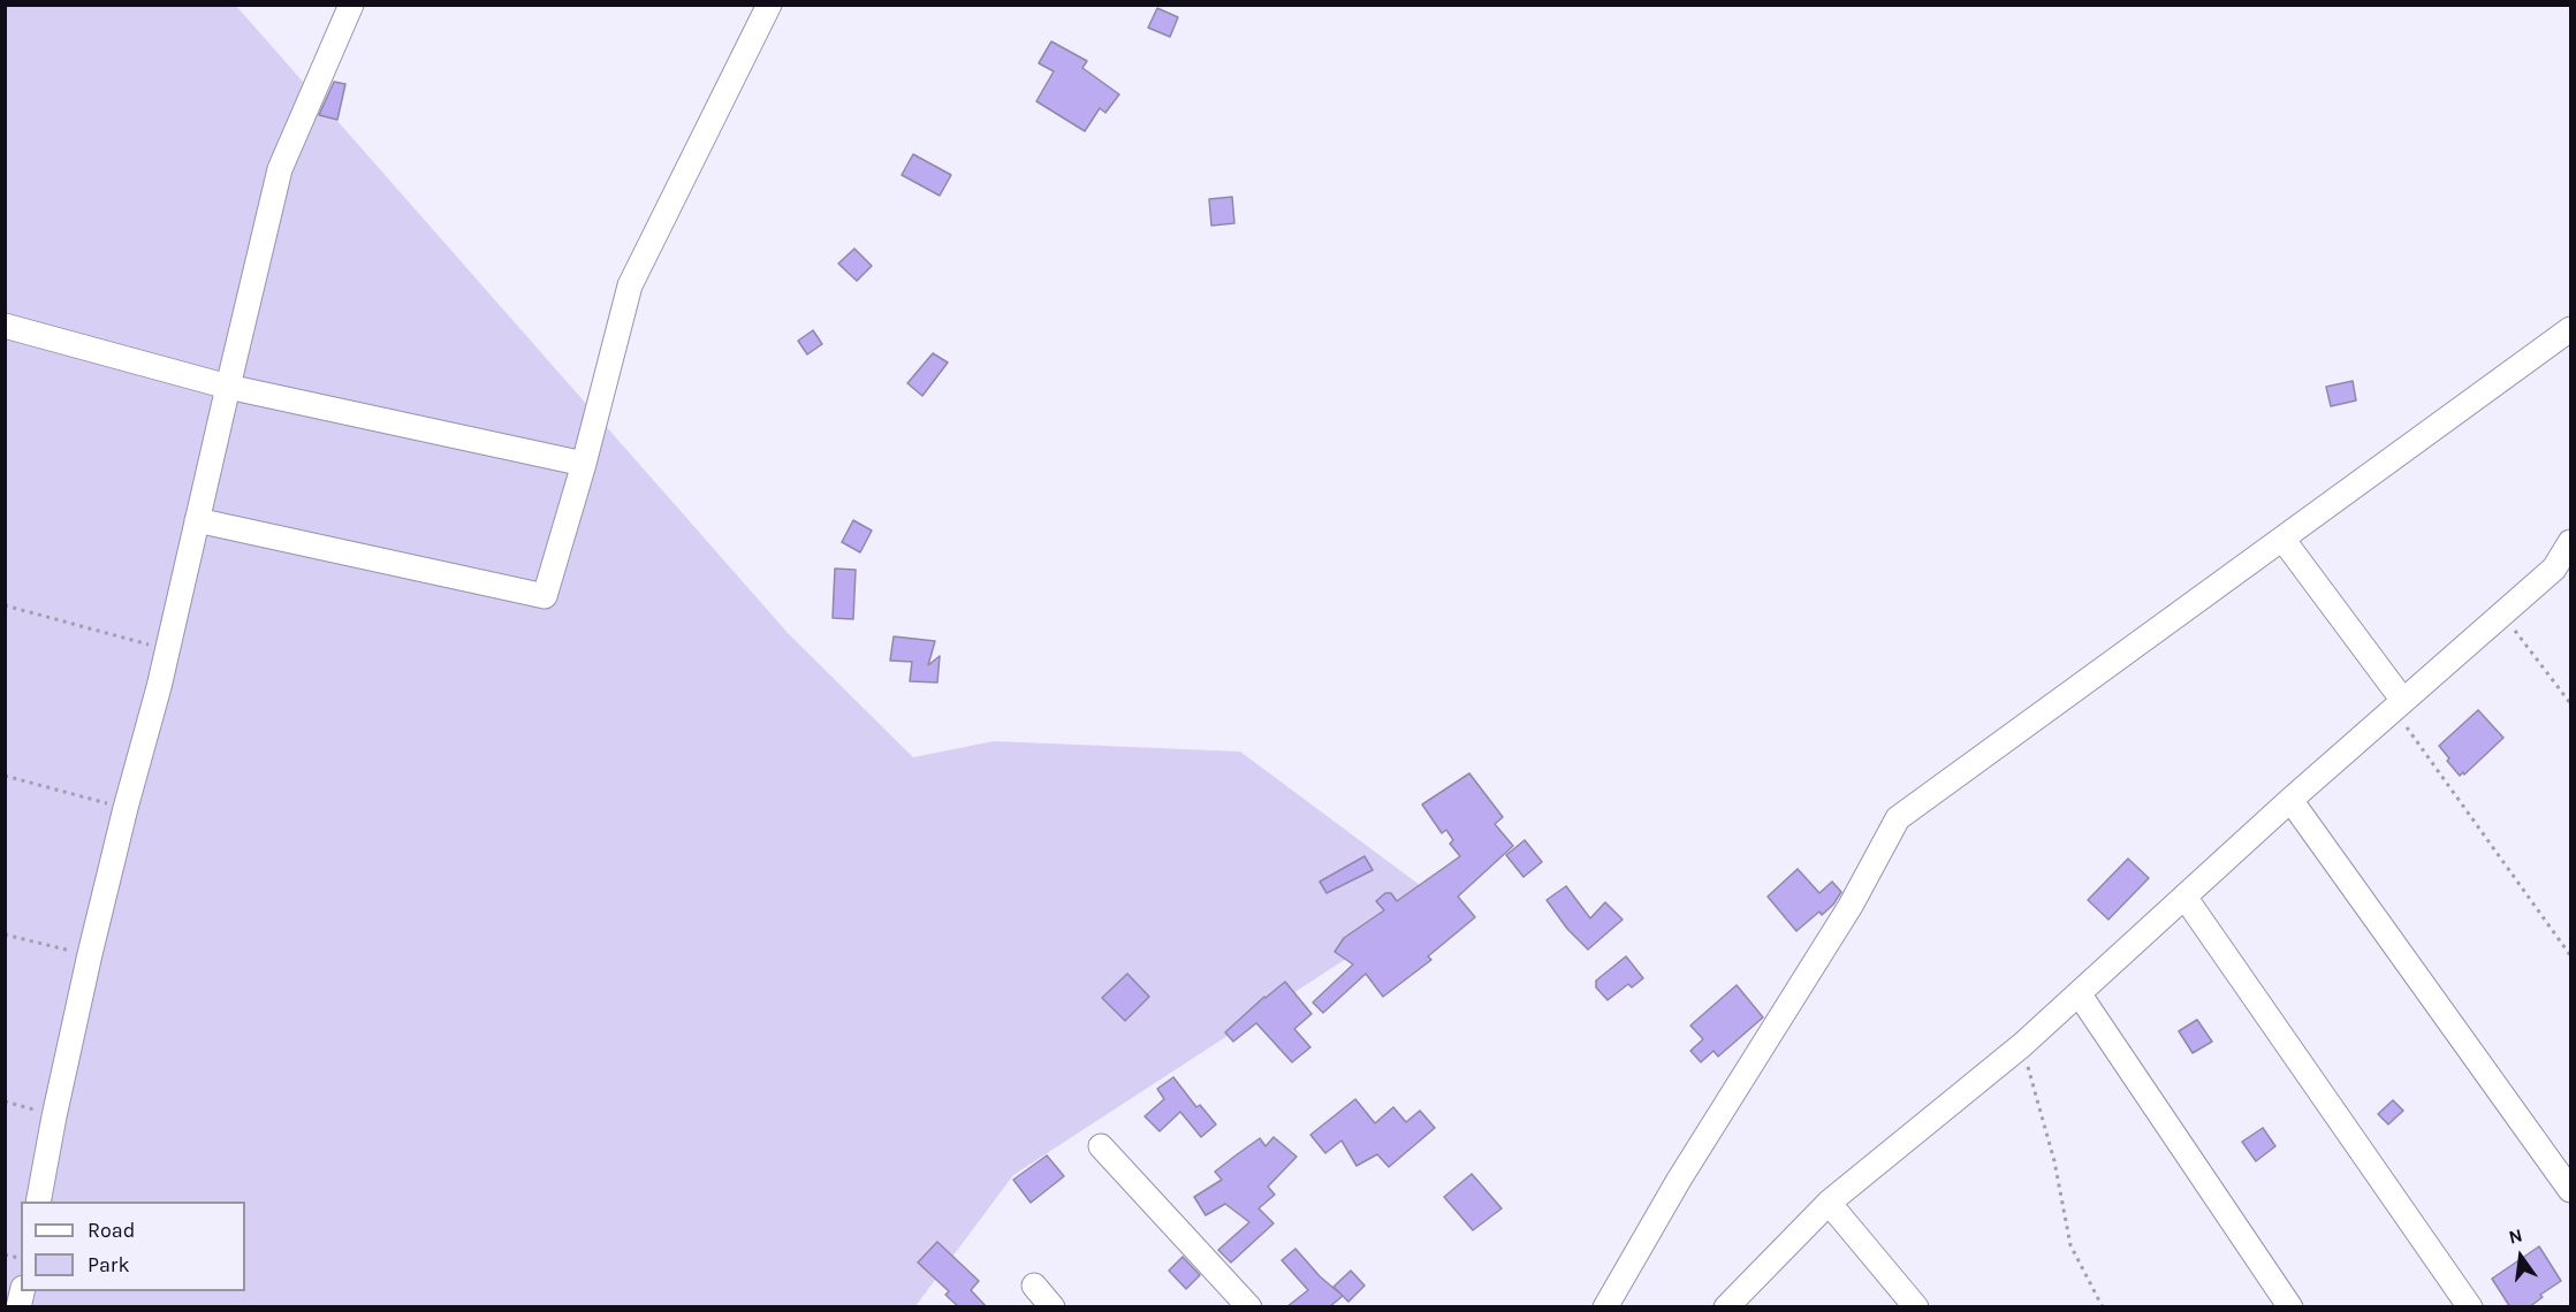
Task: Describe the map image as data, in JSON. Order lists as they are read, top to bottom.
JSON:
{
  "legend": ["Road", "Park"],
  "north": "top"
}
